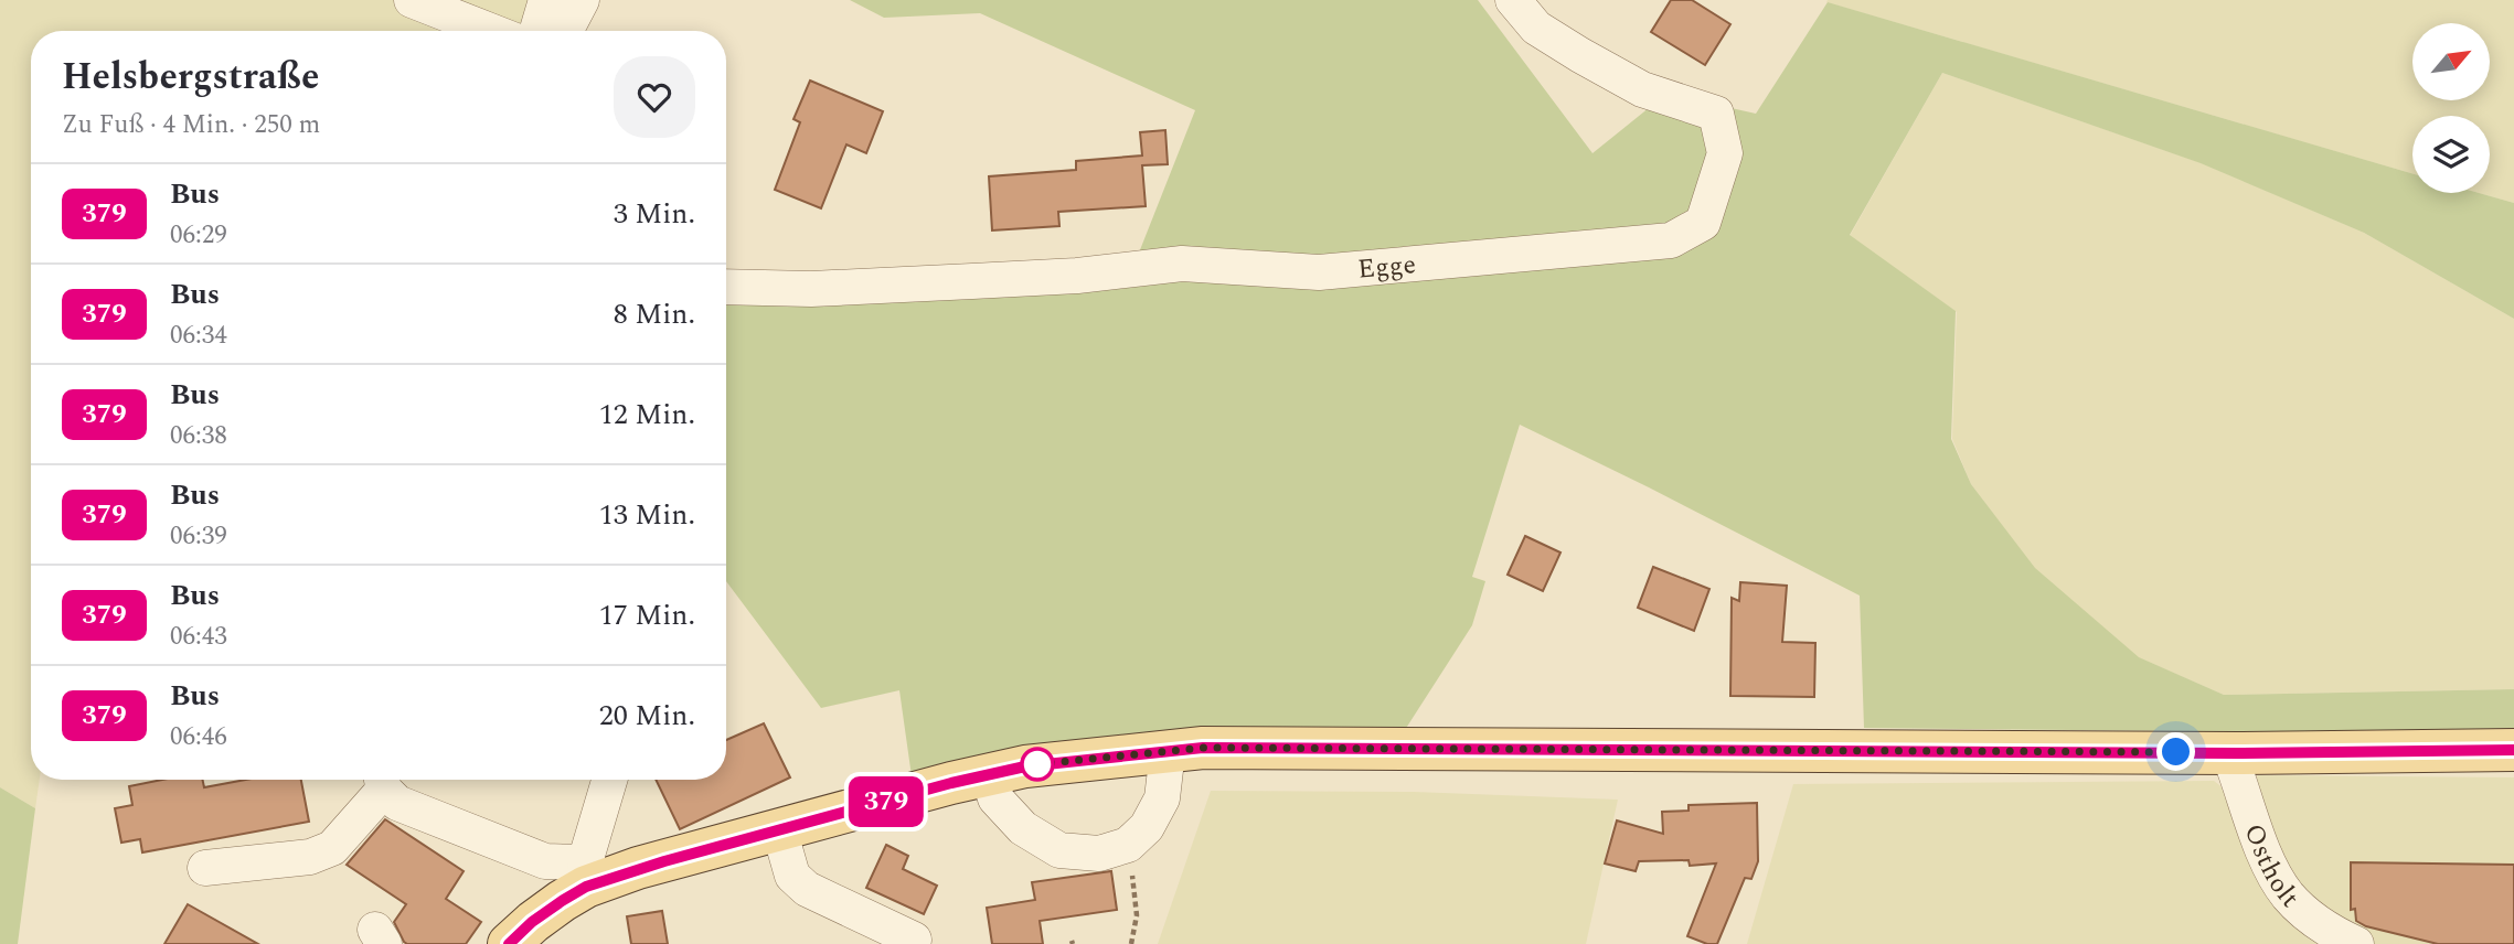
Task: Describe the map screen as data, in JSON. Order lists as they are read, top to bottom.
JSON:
{
  "streets": {
    "street": ["Egge", "Ostholt"]
  },
  "lines": ["bus line 379"],
  "north": "top right",
  "page": {
    "on_map": "379",
    "heading": ["Helsbergstraße", "Zu Fuß · 4 Min. · 250 m"],
    "list": [
      {
        "mark": "379",
        "name": "Bus",
        "note": "06:29",
        "value": "3 Min."
      },
      {
        "mark": "379",
        "name": "Bus",
        "note": "06:34",
        "value": "8 Min."
      },
      {
        "mark": "379",
        "name": "Bus",
        "note": "06:38",
        "value": "12 Min."
      },
      {
        "mark": "379",
        "name": "Bus",
        "note": "06:39",
        "value": "13 Min."
      },
      {
        "mark": "379",
        "name": "Bus",
        "note": "06:43",
        "value": "17 Min."
      },
      {
        "mark": "379",
        "name": "Bus",
        "note": "06:46",
        "value": "20 Min."
      }
    ]
  }
}
